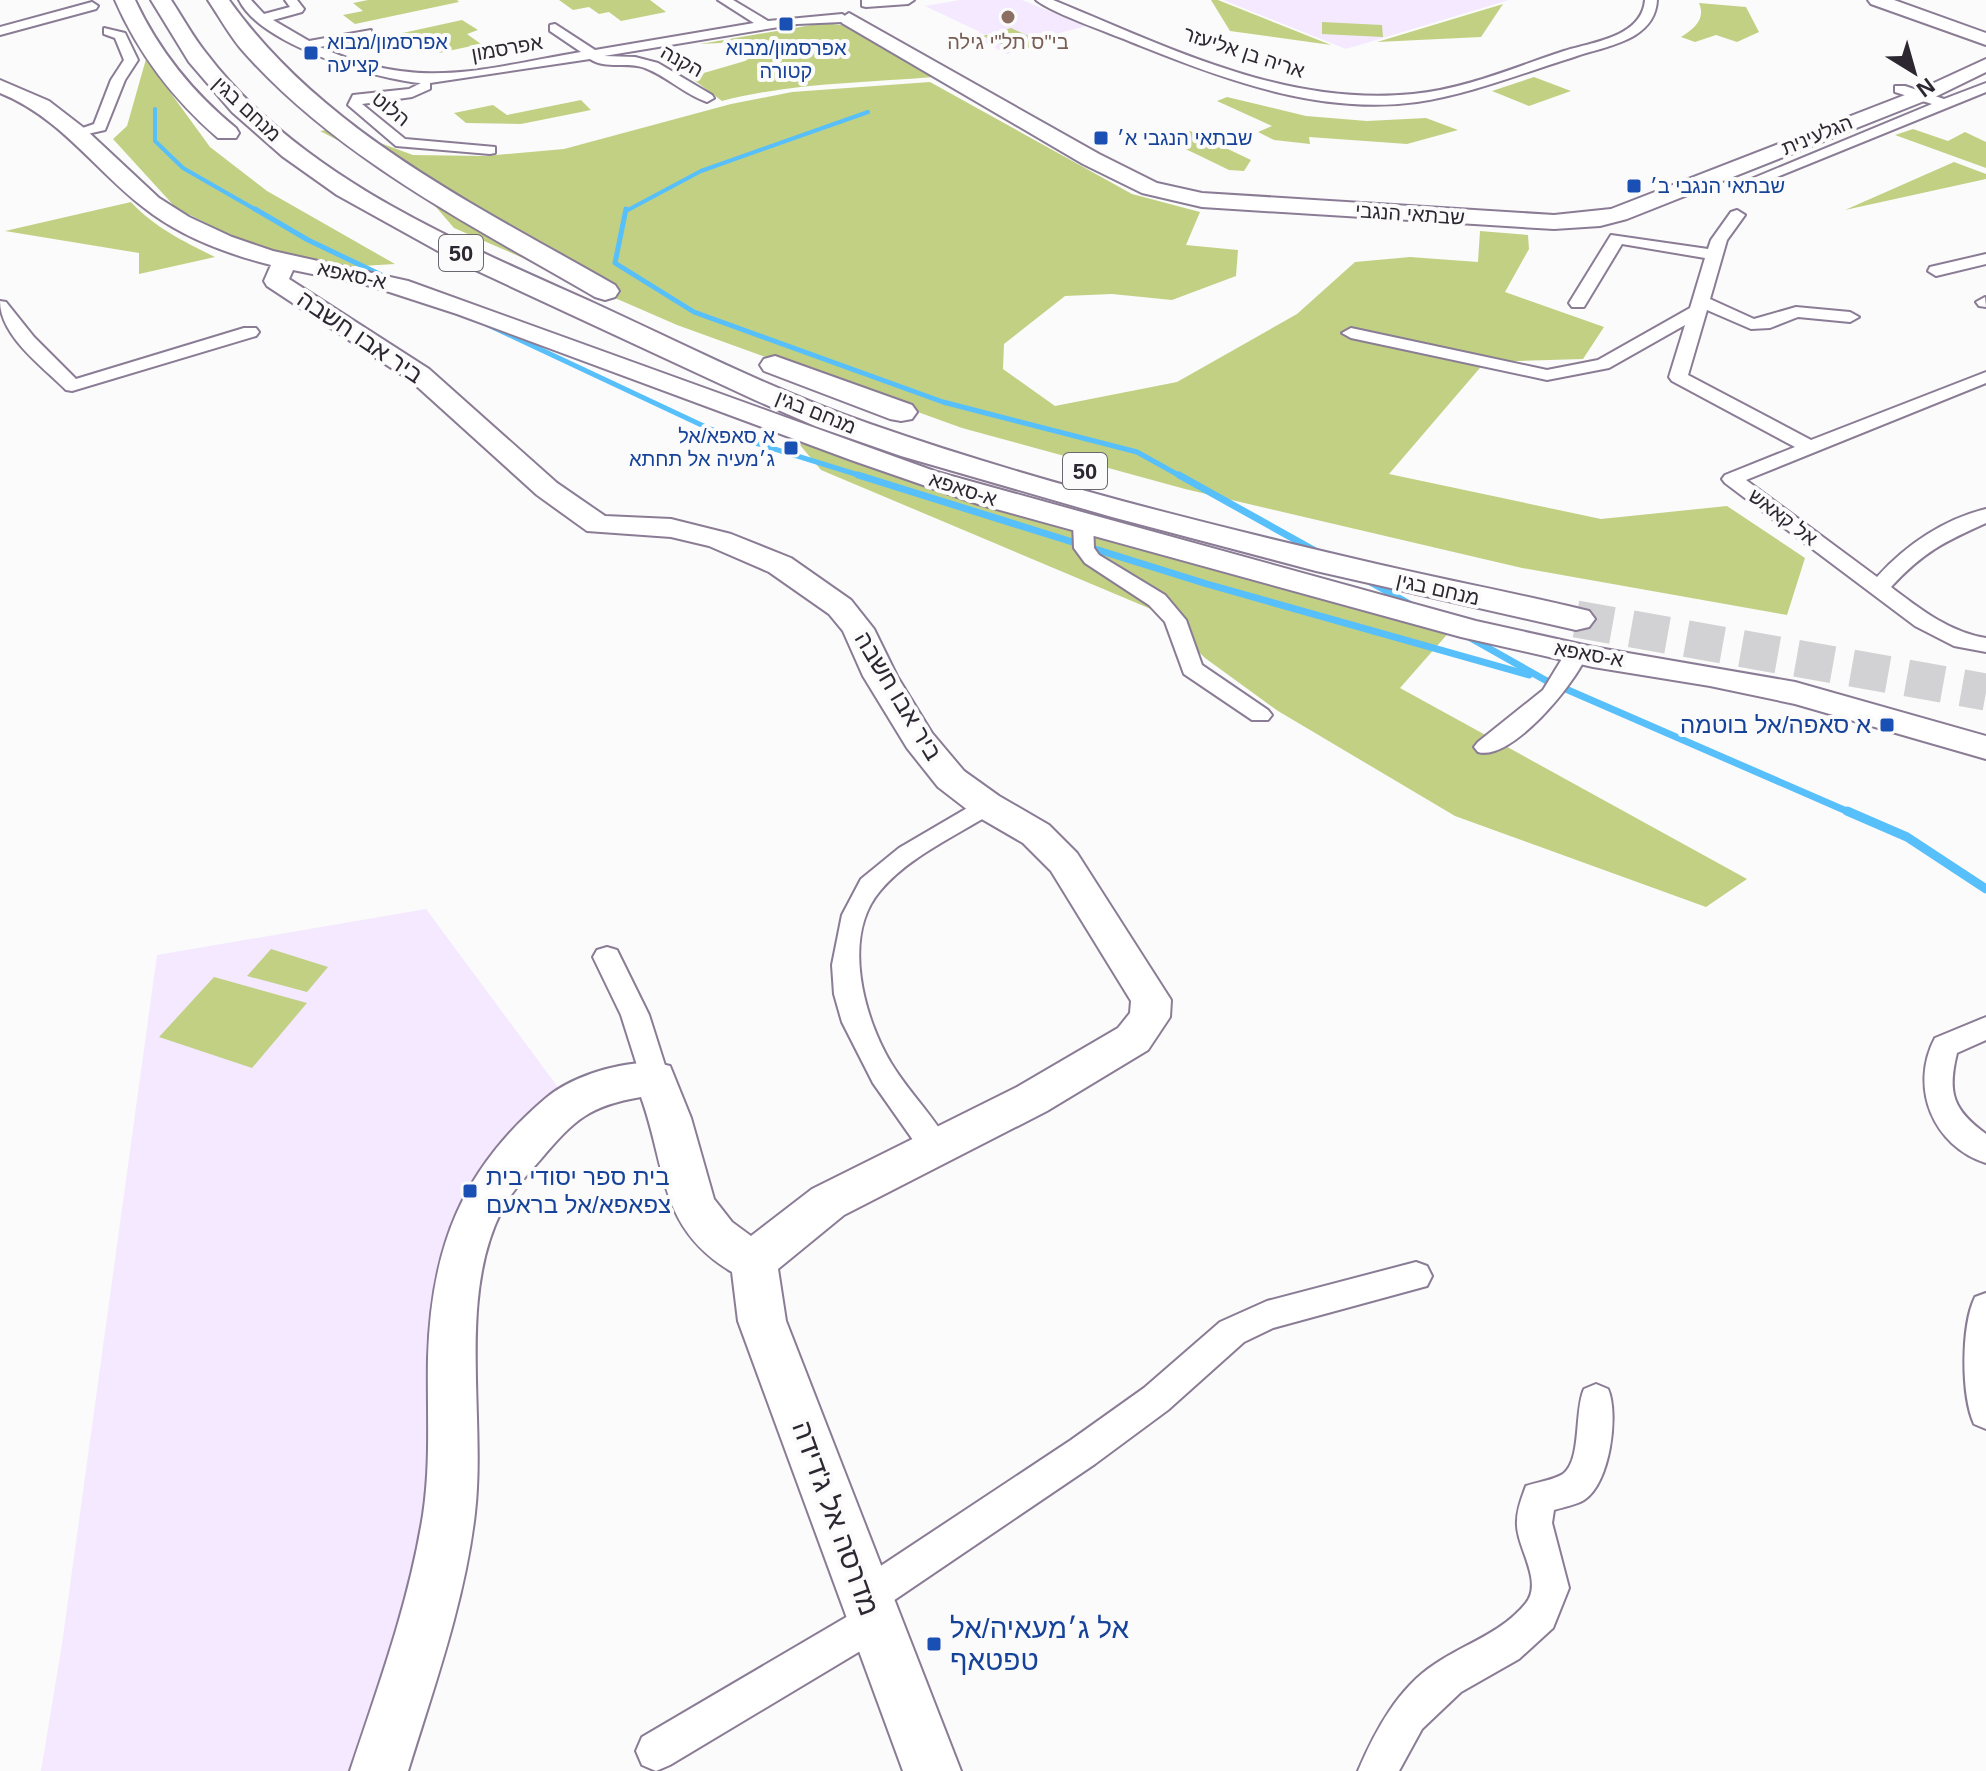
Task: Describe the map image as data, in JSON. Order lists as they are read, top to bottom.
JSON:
{
  "streets": {
    "highway": ["מנחם בגין", "50"],
    "street": [
      "אפרסמון",
      "אריה בן אליעזר",
      "הקנה",
      "הלוט",
      "הגלעינית",
      "שבתאי הנגבי",
      "א-סאפא",
      "ביר אבו חשבה",
      "אל קאאש",
      "מדרסה אל ג'דידה"
    ]
  },
  "crossings": [
    ["אפרסמון", "הקנה"],
    ["אפרסמון", "הלוט"],
    ["אפרסמון", "שבתאי הנגבי"],
    ["הגלעינית", "שבתאי הנגבי"],
    ["א-סאפא", "ביר אבו חשבה"],
    ["ביר אבו חשבה", "מדרסה אל ג'דידה"]
  ],
  "places": {
    "other": ["בי\"ס תל\"י גילה"],
    "transit": [
      "אפרסמון/מבוא קטורה",
      "אפרסמון/מבוא קציעה",
      "שבתאי הנגבי א׳",
      "שבתאי הנגבי ב׳",
      "א סאפא/אל ג׳מעיה אל תחתא",
      "א סאפה/אל בוטמה",
      "בית ספר יסודי בית צפאפא/אל בראעם",
      "אל ג׳מעאיה/אל טפטאף"
    ]
  },
  "north": "bottom right"
}
